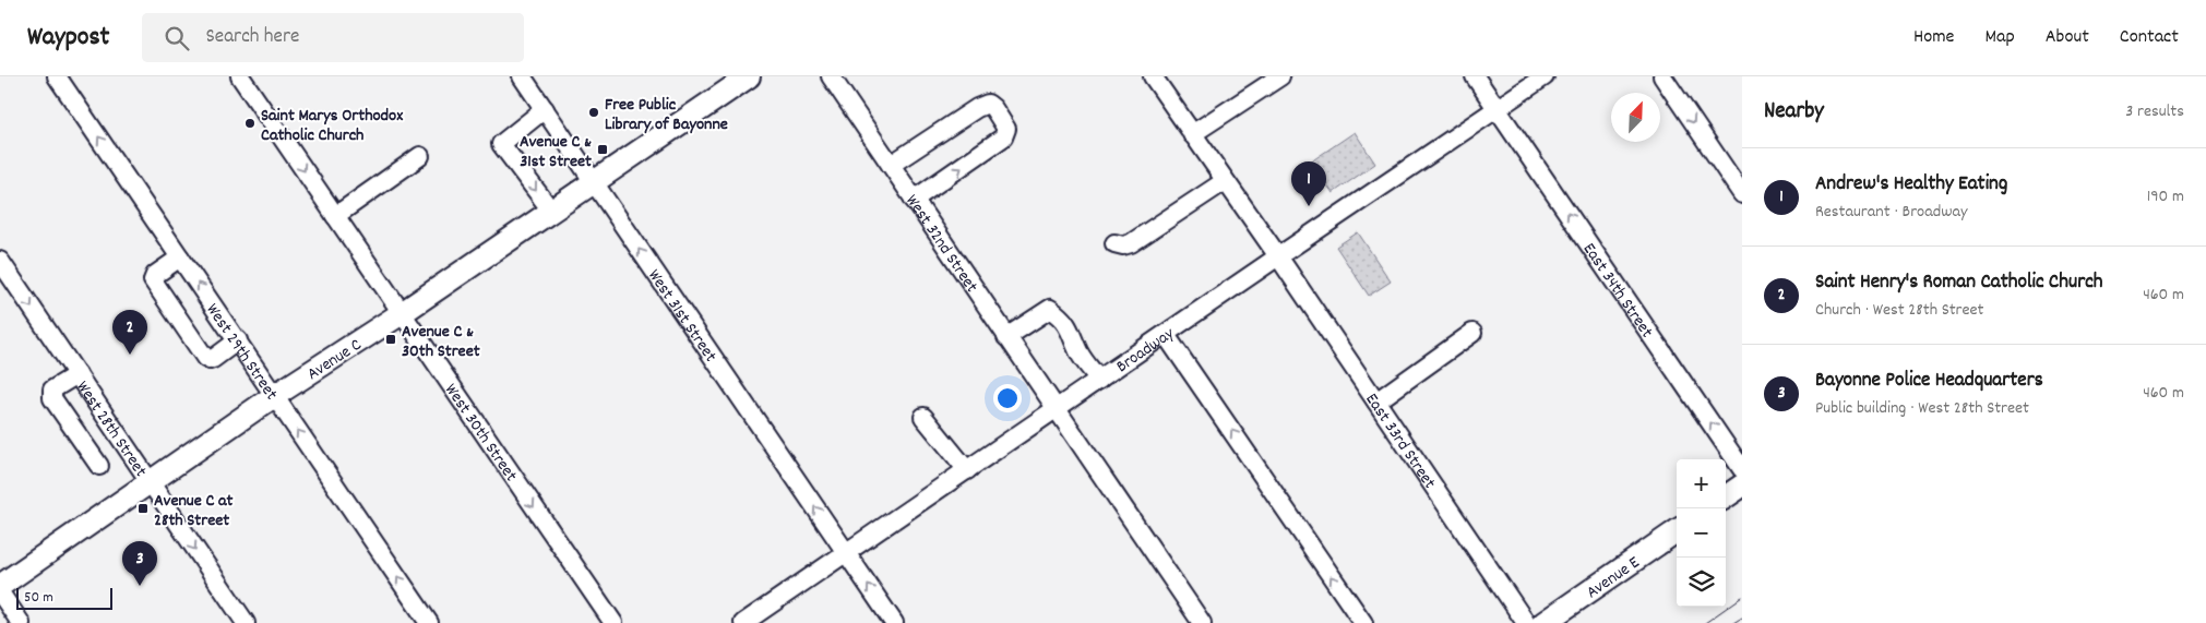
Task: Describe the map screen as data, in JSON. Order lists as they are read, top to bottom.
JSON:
{
  "streets": {
    "main road": ["Avenue C", "Avenue E"],
    "street": [
      "West 32nd Street",
      "East 34th Street",
      "West 31st Street",
      "Broadway",
      "West 29th Street",
      "West 28th Street",
      "West 30th Street",
      "East 33rd Street"
    ]
  },
  "crossings": [
    ["West 32nd Street", "Broadway"],
    ["East 34th Street", "Broadway"],
    ["West 31st Street", "Broadway"],
    ["West 31st Street", "Avenue C"],
    ["Broadway", "East 33rd Street"],
    ["West 29th Street", "Avenue C"],
    ["Avenue C", "West 28th Street"],
    ["Avenue C", "West 30th Street"]
  ],
  "one_way": [
    "West 31st Street",
    "West 29th Street",
    "West 28th Street",
    "West 30th Street"
  ],
  "places": {
    "other": ["Free Public Library of Bayonne", "Saint Marys Orthodox Catholic Church"],
    "transit": ["Avenue C & 31st Street", "Avenue C & 30th Street", "Avenue C at 28th Street"]
  },
  "scale_bar": "50 m",
  "north": "top right",
  "page": {
    "header": "Waypost",
    "search": "Search here",
    "nav": [
      "Home",
      "Map",
      "About",
      "Contact"
    ],
    "heading": ["Nearby", "3 results"],
    "list": [
      {
        "mark": "1",
        "name": "Andrew's Healthy Eating",
        "note": "Restaurant · Broadway",
        "value": "190 m"
      },
      {
        "mark": "2",
        "name": "Saint Henry's Roman Catholic Church",
        "note": "Church · West 28th Street",
        "value": "460 m"
      },
      {
        "mark": "3",
        "name": "Bayonne Police Headquarters",
        "note": "Public building · West 28th Street",
        "value": "460 m"
      }
    ],
    "pins": ["1", "2", "3"],
    "map_buttons": ["+", "−"],
    "scale": "50 m"
  }
}
